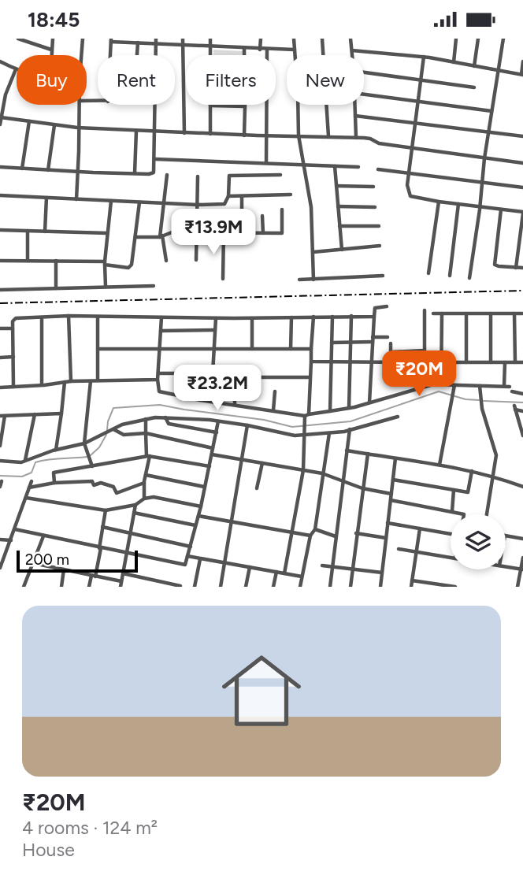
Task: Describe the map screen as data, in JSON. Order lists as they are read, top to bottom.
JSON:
{
  "scale_bar": "200 m",
  "page": {
    "status": "18:45",
    "chip": [
      "Buy",
      "Rent",
      "Filters",
      "New"
    ],
    "price": ["₹13.9M", "₹20M", "₹23.2M"],
    "scale": "200 m",
    "list": [
      {
        "name": "₹20M",
        "note": "4 rooms · 124 m² · House"
      }
    ]
  }
}
